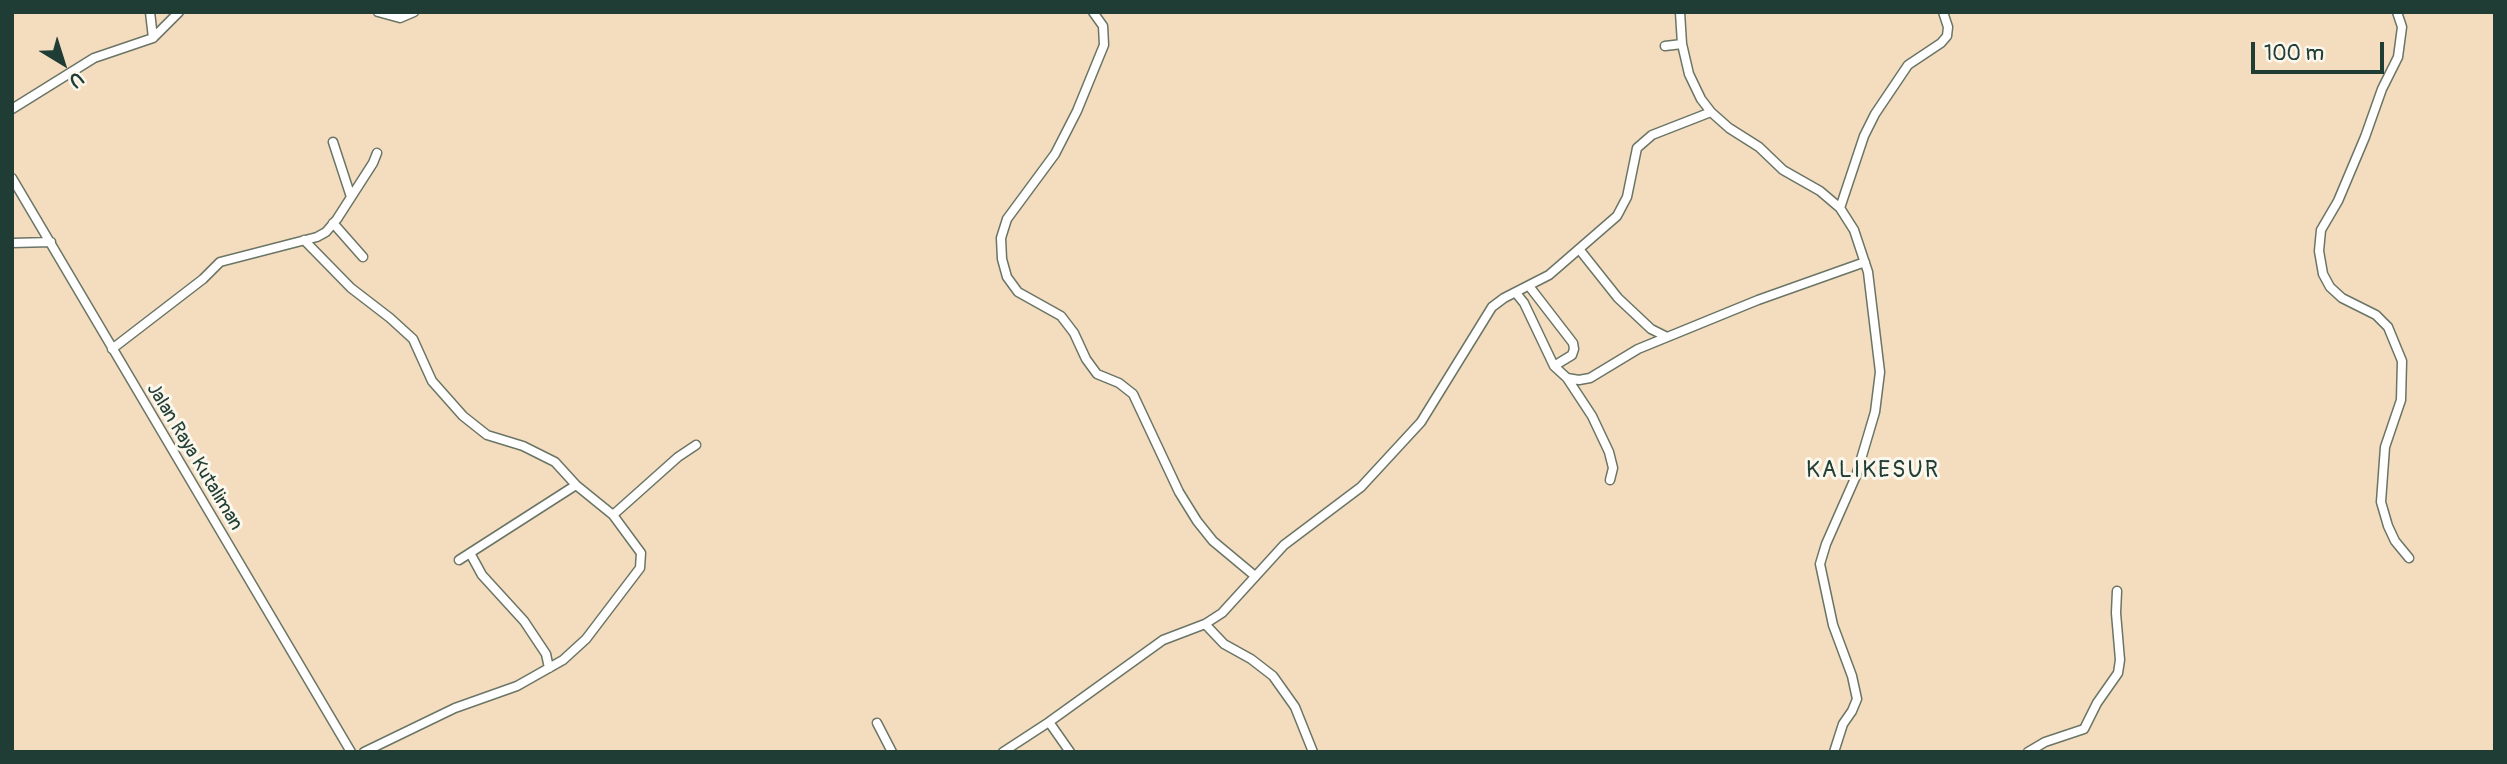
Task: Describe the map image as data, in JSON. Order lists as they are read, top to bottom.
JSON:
{
  "streets": {
    "street": ["Jalan Raya Kutaliman"]
  },
  "districts": ["KALIKESUR"],
  "scale_bar": "100 m",
  "north": "bottom right"
}
